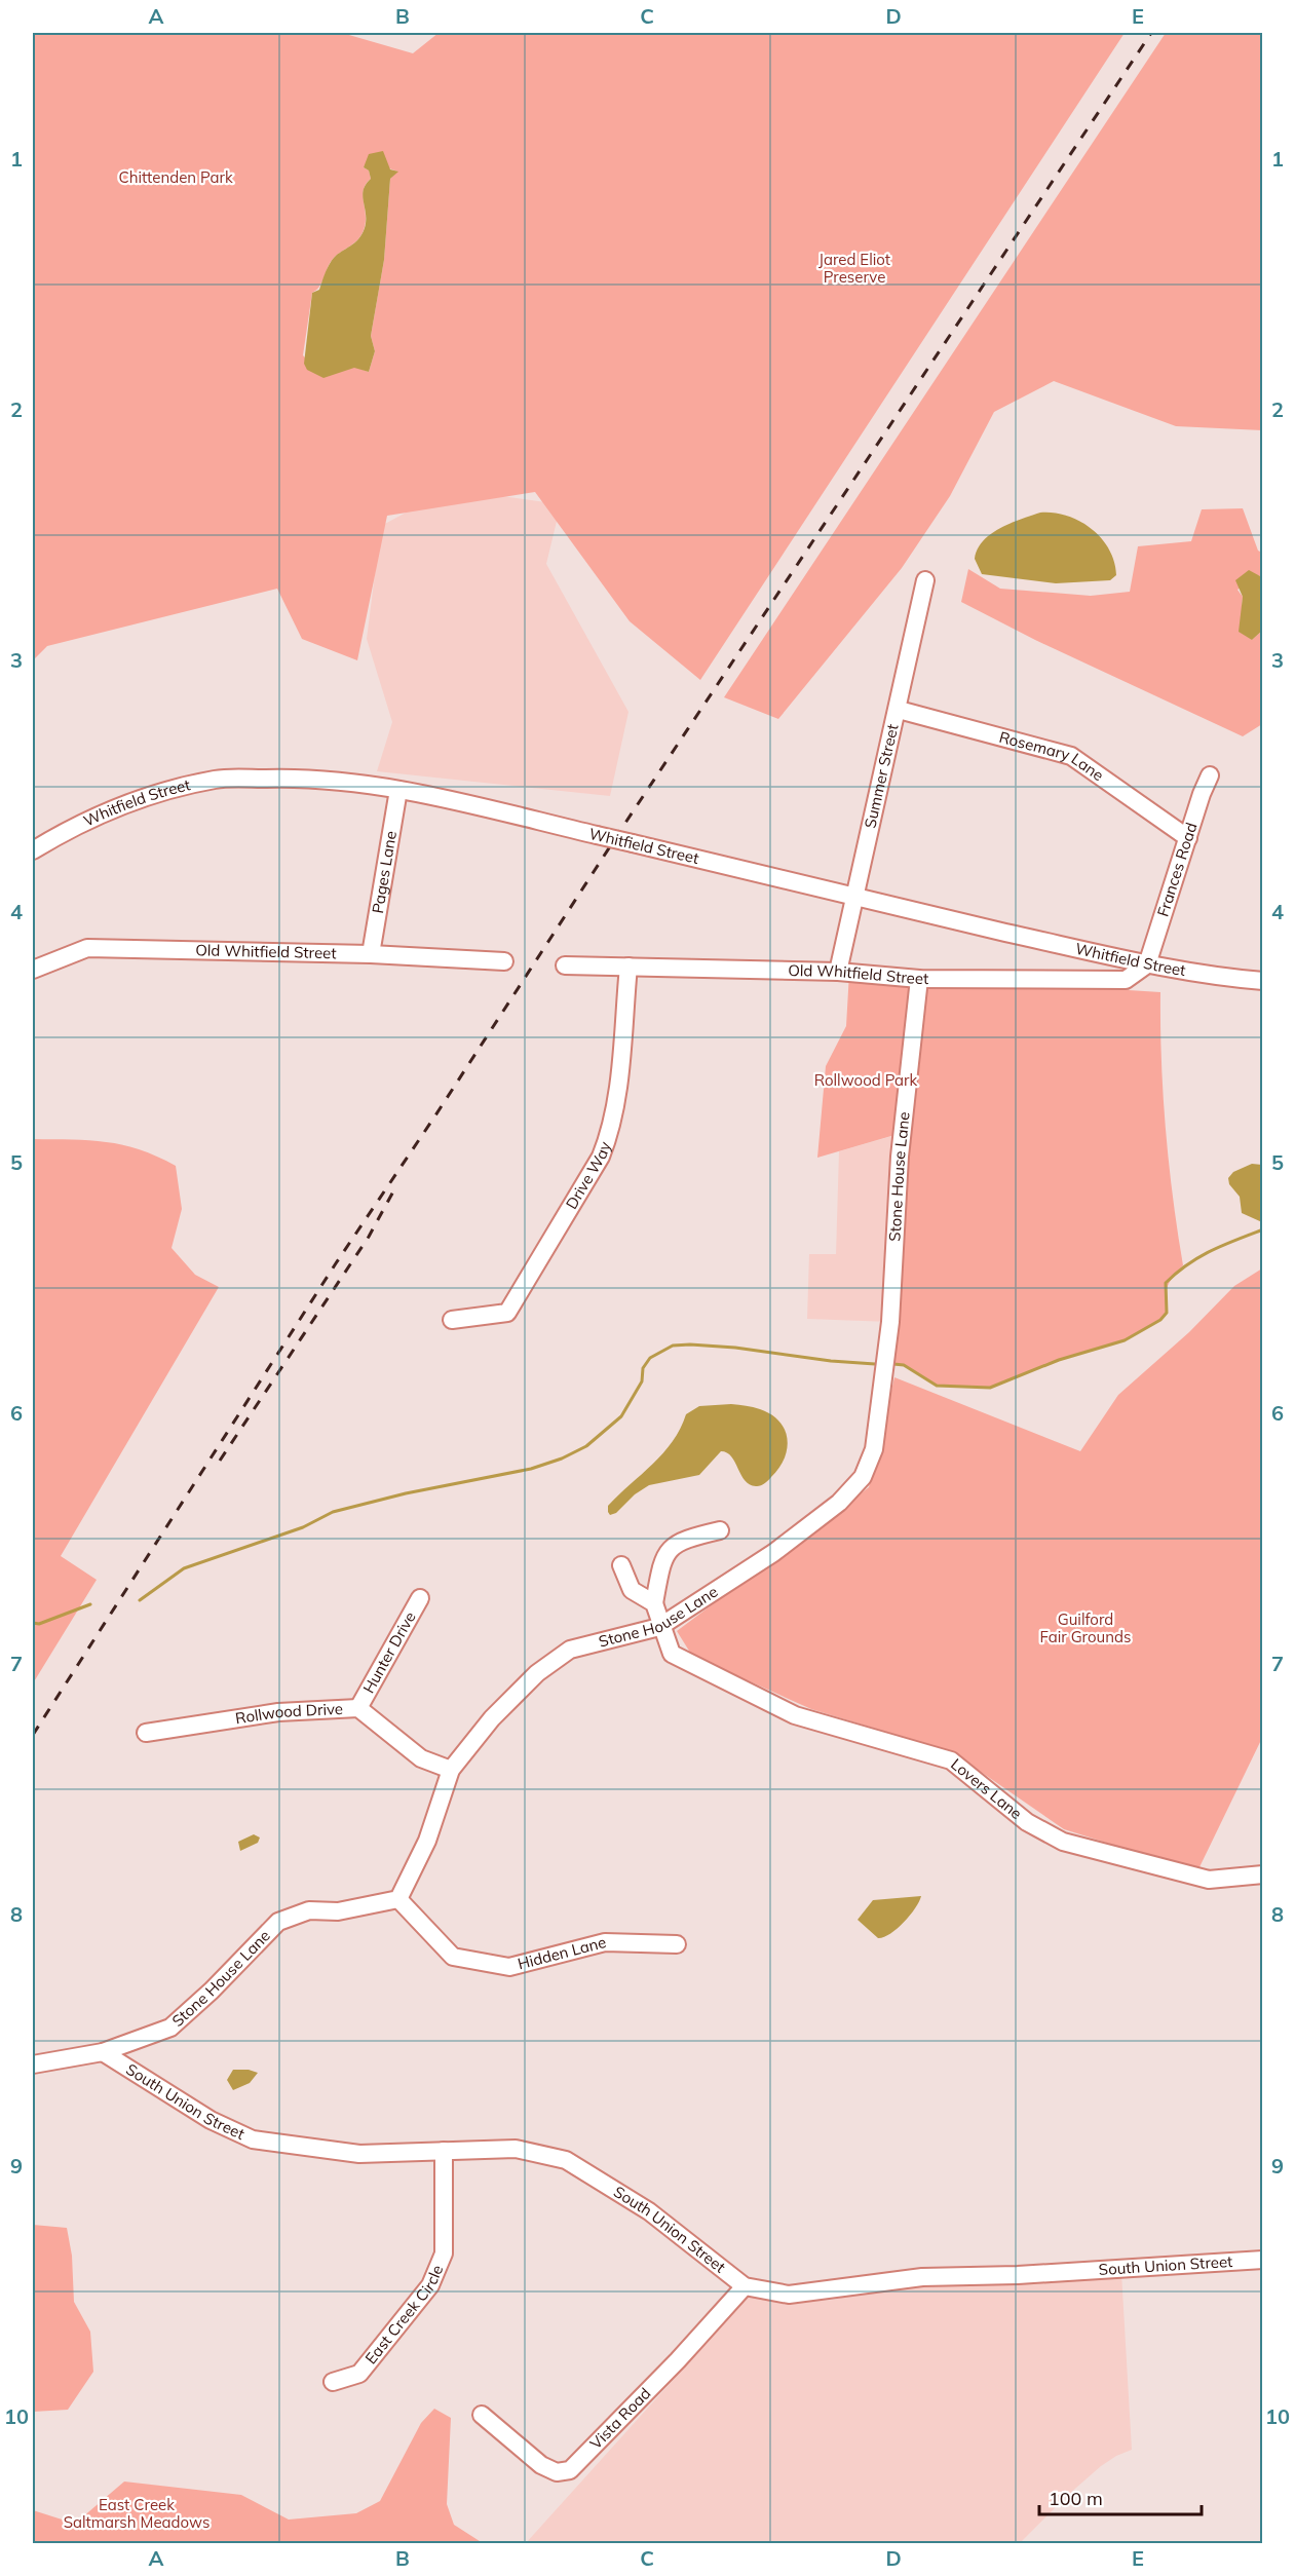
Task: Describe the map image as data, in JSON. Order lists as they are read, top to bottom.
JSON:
{
  "streets": {
    "street": [
      "Rosemary Lane",
      "Summer Street",
      "Whitfield Street",
      "Frances Road",
      "Pages Lane",
      "Old Whitfield Street",
      "Drive Way",
      "Stone House Lane",
      "Hunter Drive",
      "Rollwood Drive",
      "Lovers Lane",
      "Hidden Lane",
      "South Union Street",
      "East Creek Circle",
      "Vista Road"
    ]
  },
  "crossings": [
    ["Rosemary Lane", "Summer Street"],
    ["Rosemary Lane", "Frances Road"],
    ["Summer Street", "Whitfield Street"],
    ["Summer Street", "Old Whitfield Street"],
    ["Whitfield Street", "Frances Road"],
    ["Whitfield Street", "Pages Lane"],
    ["Whitfield Street", "Old Whitfield Street"],
    ["Frances Road", "Old Whitfield Street"],
    ["Pages Lane", "Old Whitfield Street"],
    ["Old Whitfield Street", "Drive Way"],
    ["Old Whitfield Street", "Stone House Lane"],
    ["Stone House Lane", "Rollwood Drive"],
    ["Stone House Lane", "Lovers Lane"],
    ["Stone House Lane", "Hidden Lane"],
    ["Stone House Lane", "South Union Street"],
    ["Hunter Drive", "Rollwood Drive"],
    ["South Union Street", "East Creek Circle"],
    ["South Union Street", "Vista Road"]
  ],
  "parks": [
    "Chittenden Park",
    "Jared Eliot Preserve",
    "Rollwood Park",
    "Guilford Fair Grounds",
    "East Creek Saltmarsh Meadows"
  ],
  "scale_bar": "100 m",
  "grid": {
    "columns": [
      "A",
      "B",
      "C",
      "D",
      "E"
    ],
    "rows": [
      "1",
      "2",
      "3",
      "4",
      "5",
      "6",
      "7",
      "8",
      "9",
      "10"
    ]
  }
}
